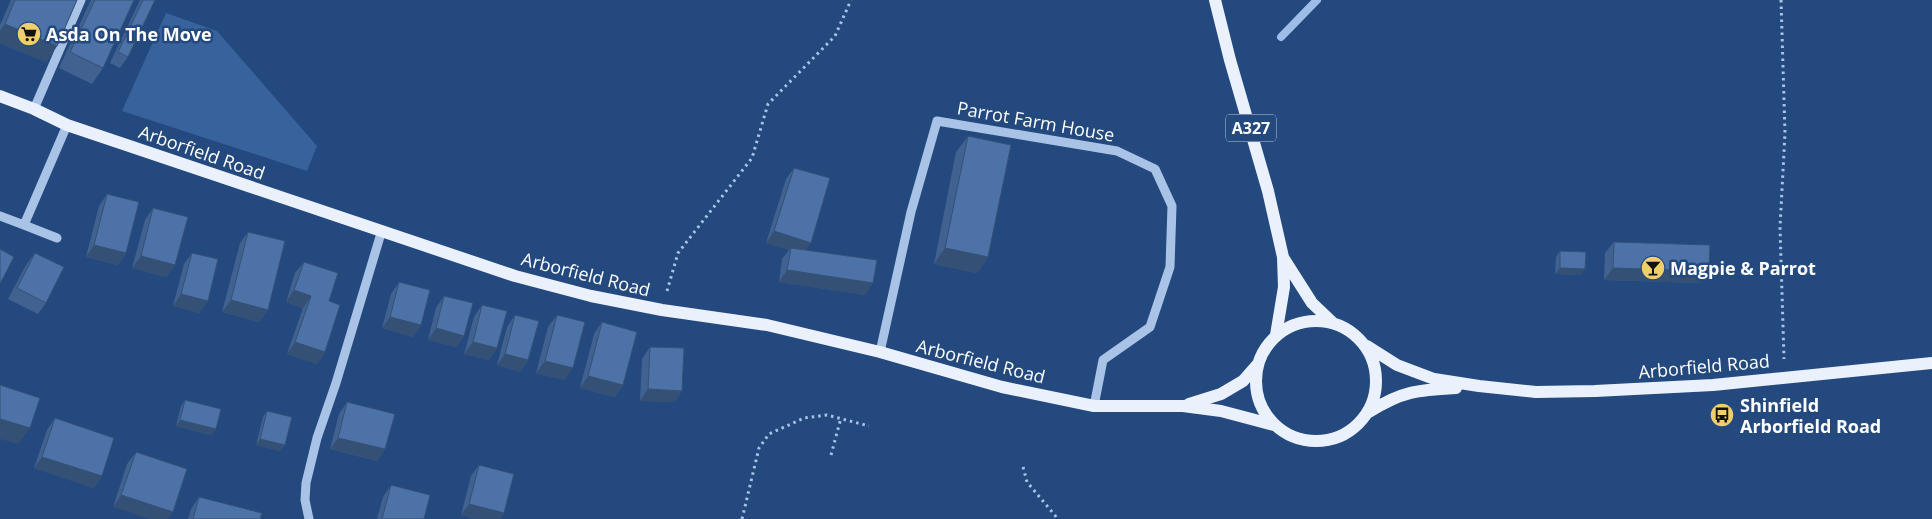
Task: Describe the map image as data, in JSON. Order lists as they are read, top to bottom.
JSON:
{
  "streets": {
    "main road": ["A327", "Arborfield Road"],
    "street": ["Parrot Farm House"]
  },
  "crossings": [
    ["Parrot Farm House", "Arborfield Road"],
    ["A327", "Arborfield Road"]
  ],
  "places": {
    "supermarket": ["Asda On The Move"],
    "bar": ["Magpie & Parrot"],
    "bus stop": ["Shinfield Arborfield Road"]
  }
}
